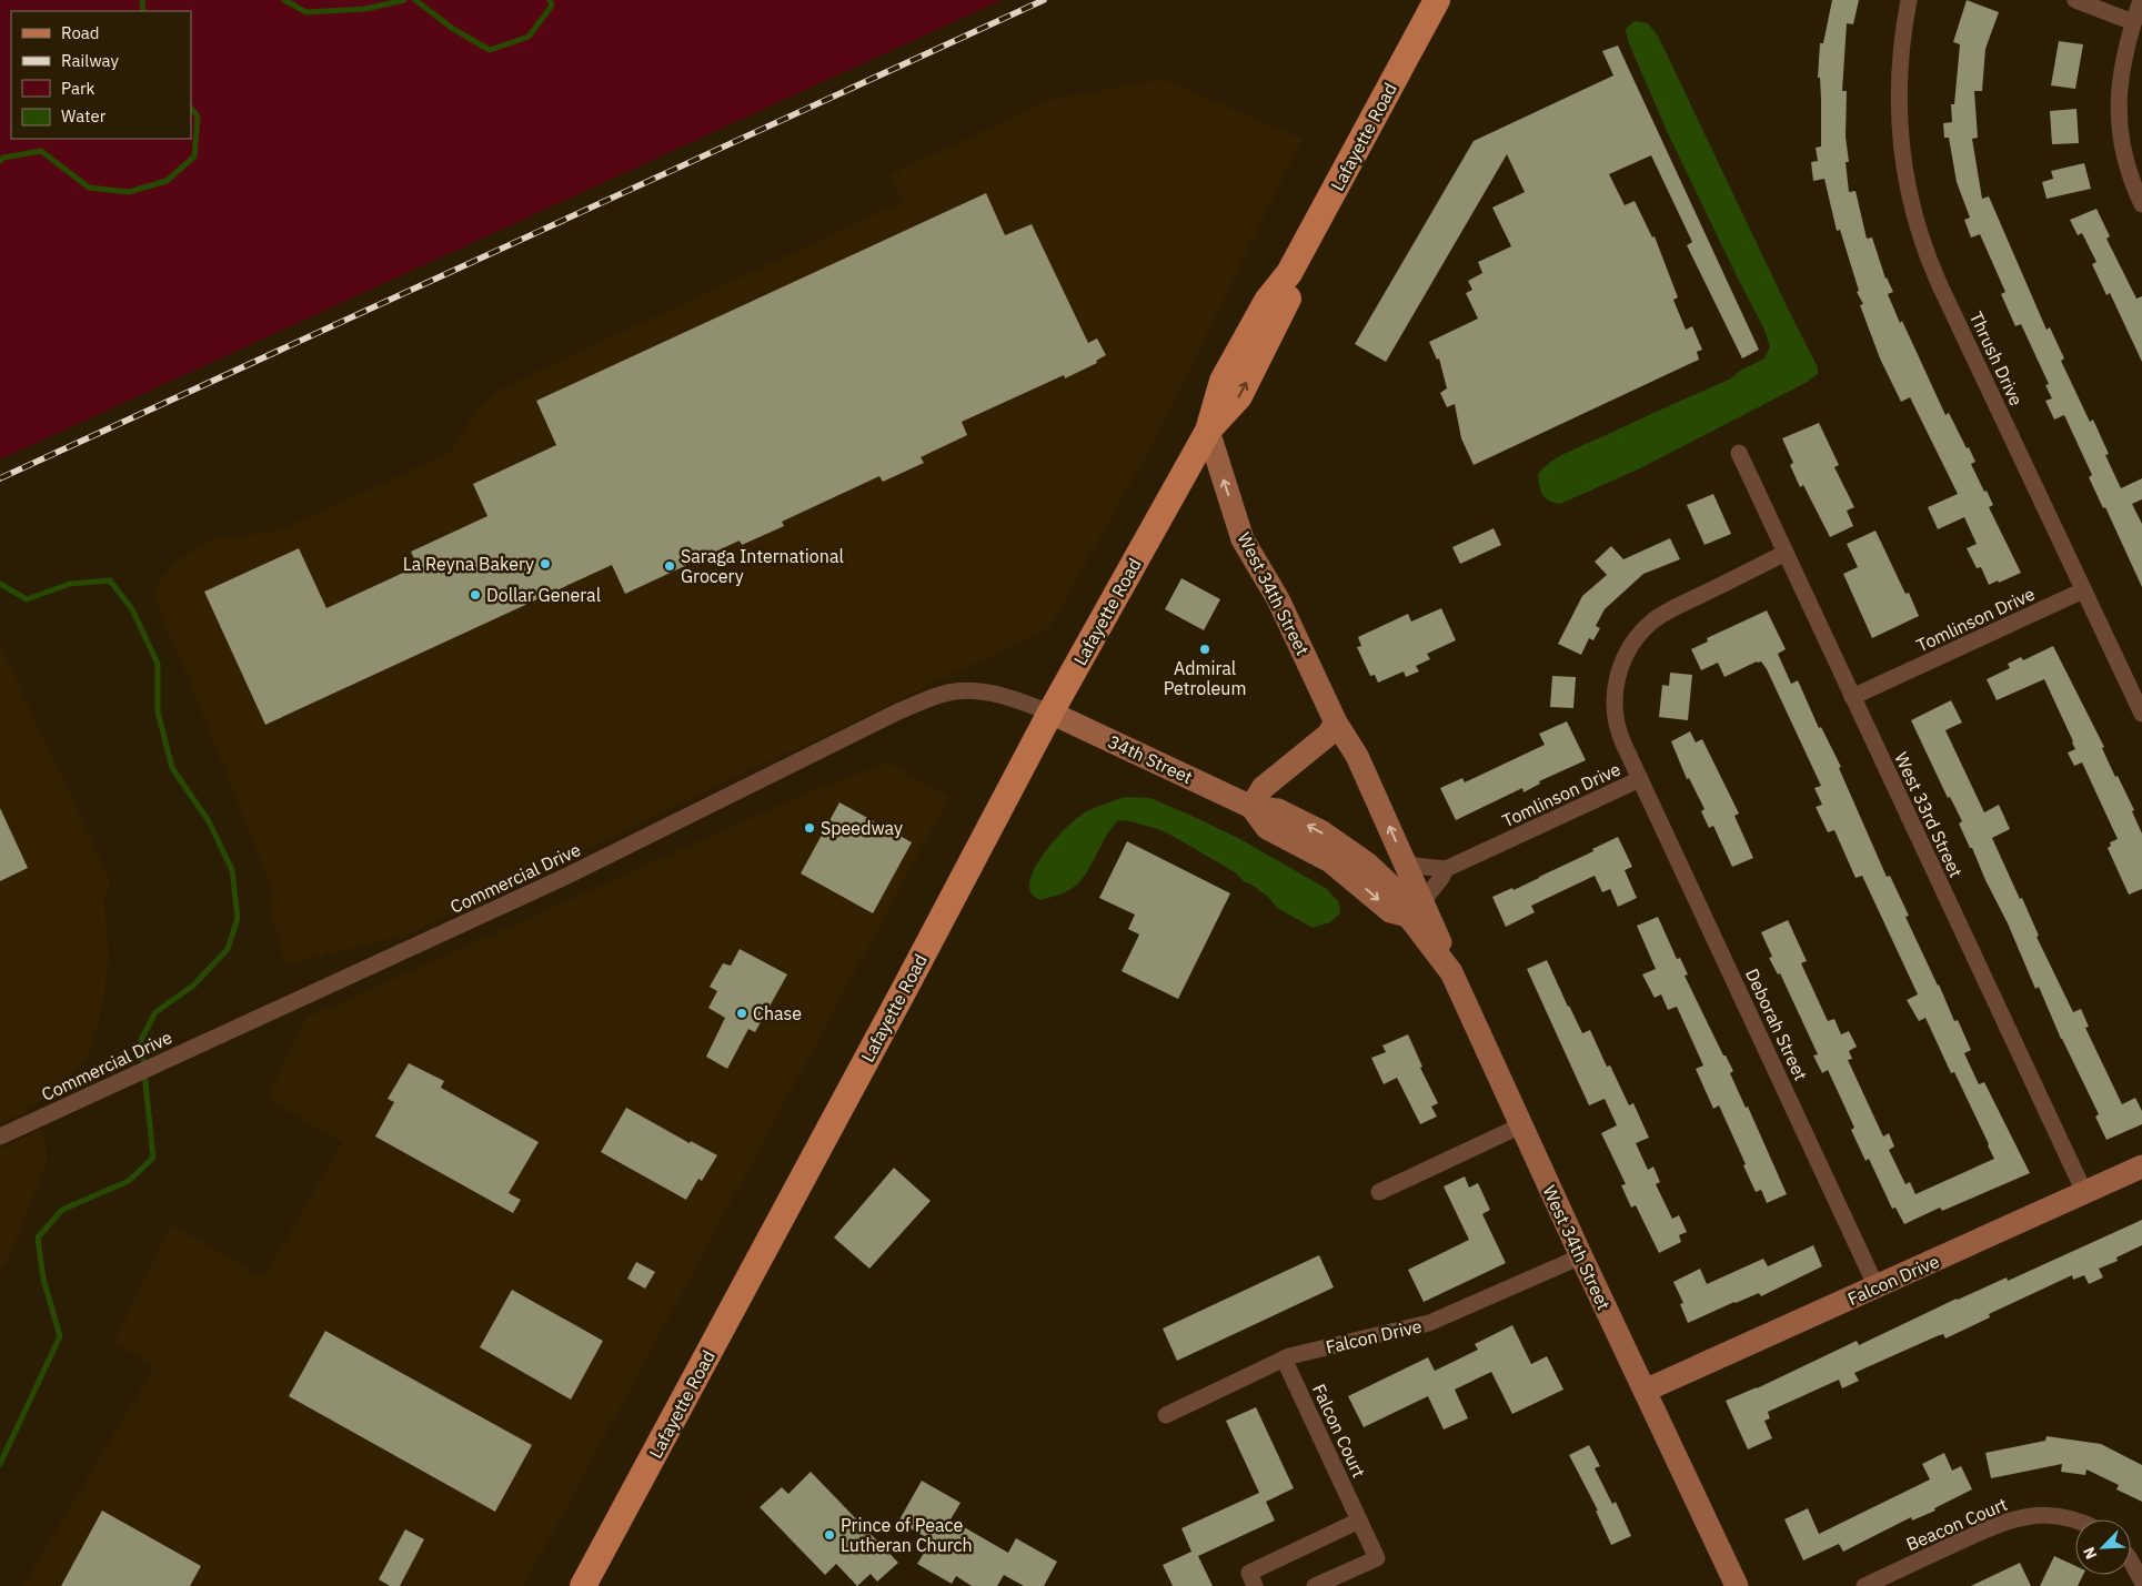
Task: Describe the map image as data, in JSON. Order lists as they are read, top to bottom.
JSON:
{
  "streets": {
    "main road": ["Lafayette Road"],
    "street": [
      "Thrush Drive",
      "West 34th Street",
      "Tomlinson Drive",
      "34th Street",
      "West 33rd Street",
      "Commercial Drive",
      "Deborah Street",
      "Falcon Drive",
      "Falcon Court",
      "Beacon Court"
    ]
  },
  "crossings": [
    ["Lafayette Road", "West 34th Street"],
    ["Lafayette Road", "34th Street"],
    ["Lafayette Road", "Commercial Drive"],
    ["Thrush Drive", "Tomlinson Drive"],
    ["West 34th Street", "34th Street"],
    ["West 34th Street", "Falcon Drive"],
    ["Tomlinson Drive", "West 33rd Street"],
    ["Tomlinson Drive", "Deborah Street"],
    ["34th Street", "Commercial Drive"],
    ["West 33rd Street", "Falcon Drive"],
    ["Deborah Street", "Falcon Drive"],
    ["Falcon Drive", "Falcon Court"]
  ],
  "places": [
    "La Reyna Bakery",
    "Saraga International Grocery",
    "Dollar General",
    "Admiral Petroleum",
    "Speedway",
    "Chase",
    "Prince of Peace Lutheran Church"
  ],
  "legend": [
    "Road",
    "Railway",
    "Park",
    "Water"
  ],
  "north": "bottom left"
}
